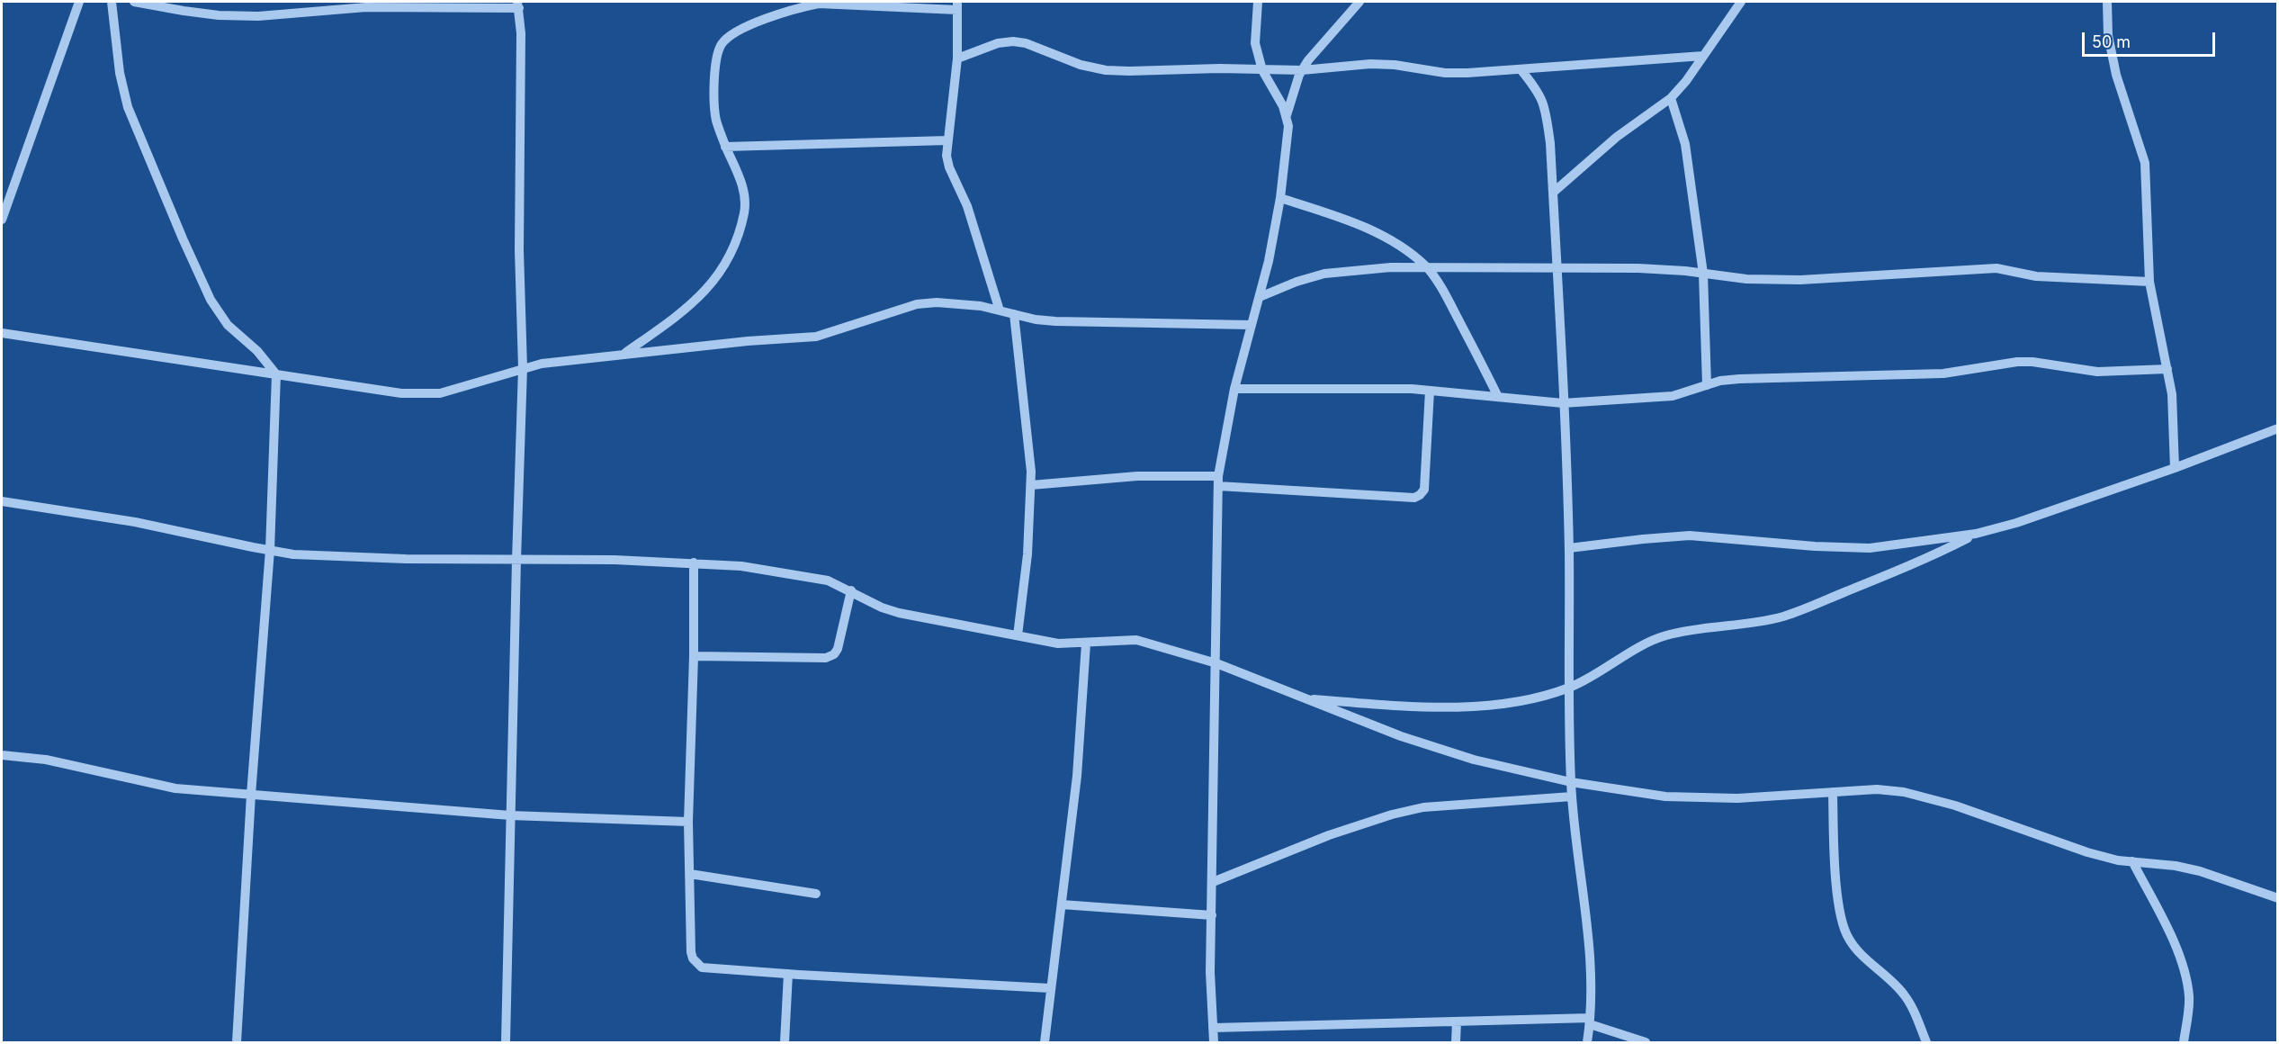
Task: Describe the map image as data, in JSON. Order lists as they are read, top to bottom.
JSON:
{
  "scale_bar": "50 m"
}
